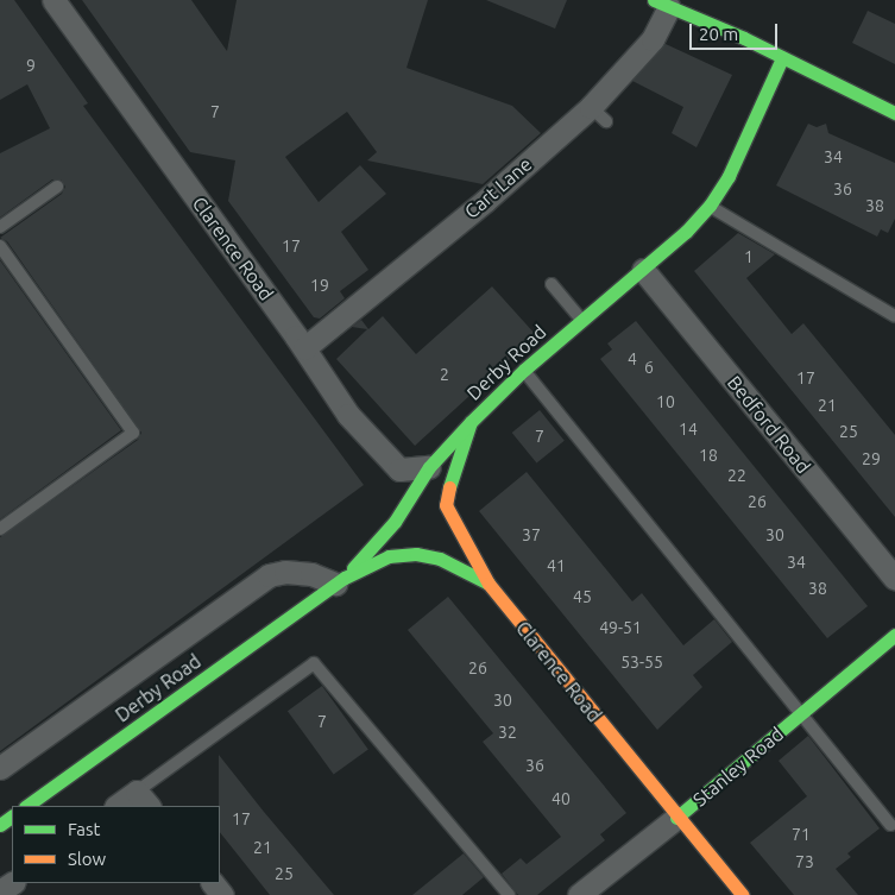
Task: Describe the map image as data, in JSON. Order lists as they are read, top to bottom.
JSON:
{
  "streets": {
    "main road": ["Clarence Road", "Derby Road", "Stanley Road"],
    "street": ["Cart Lane", "Bedford Road"]
  },
  "crossings": [
    ["Cart Lane", "Clarence Road"],
    ["Clarence Road", "Derby Road"],
    ["Clarence Road", "Stanley Road"],
    ["Derby Road", "Bedford Road"]
  ],
  "house_numbers": [
    "9",
    "7",
    "34",
    "36",
    "38",
    "17",
    "1",
    "19",
    "4",
    "6",
    "2",
    "17",
    "10",
    "21",
    "14",
    "25",
    "7",
    "18",
    "29",
    "22",
    "26",
    "37",
    "30",
    "34",
    "41",
    "38",
    "45",
    "49-51",
    "53-55",
    "26",
    "30",
    "7",
    "32",
    "36",
    "40",
    "17",
    "71",
    "21",
    "73",
    "25"
  ],
  "legend": ["Fast", "Slow"],
  "scale_bar": "20 m"
}
